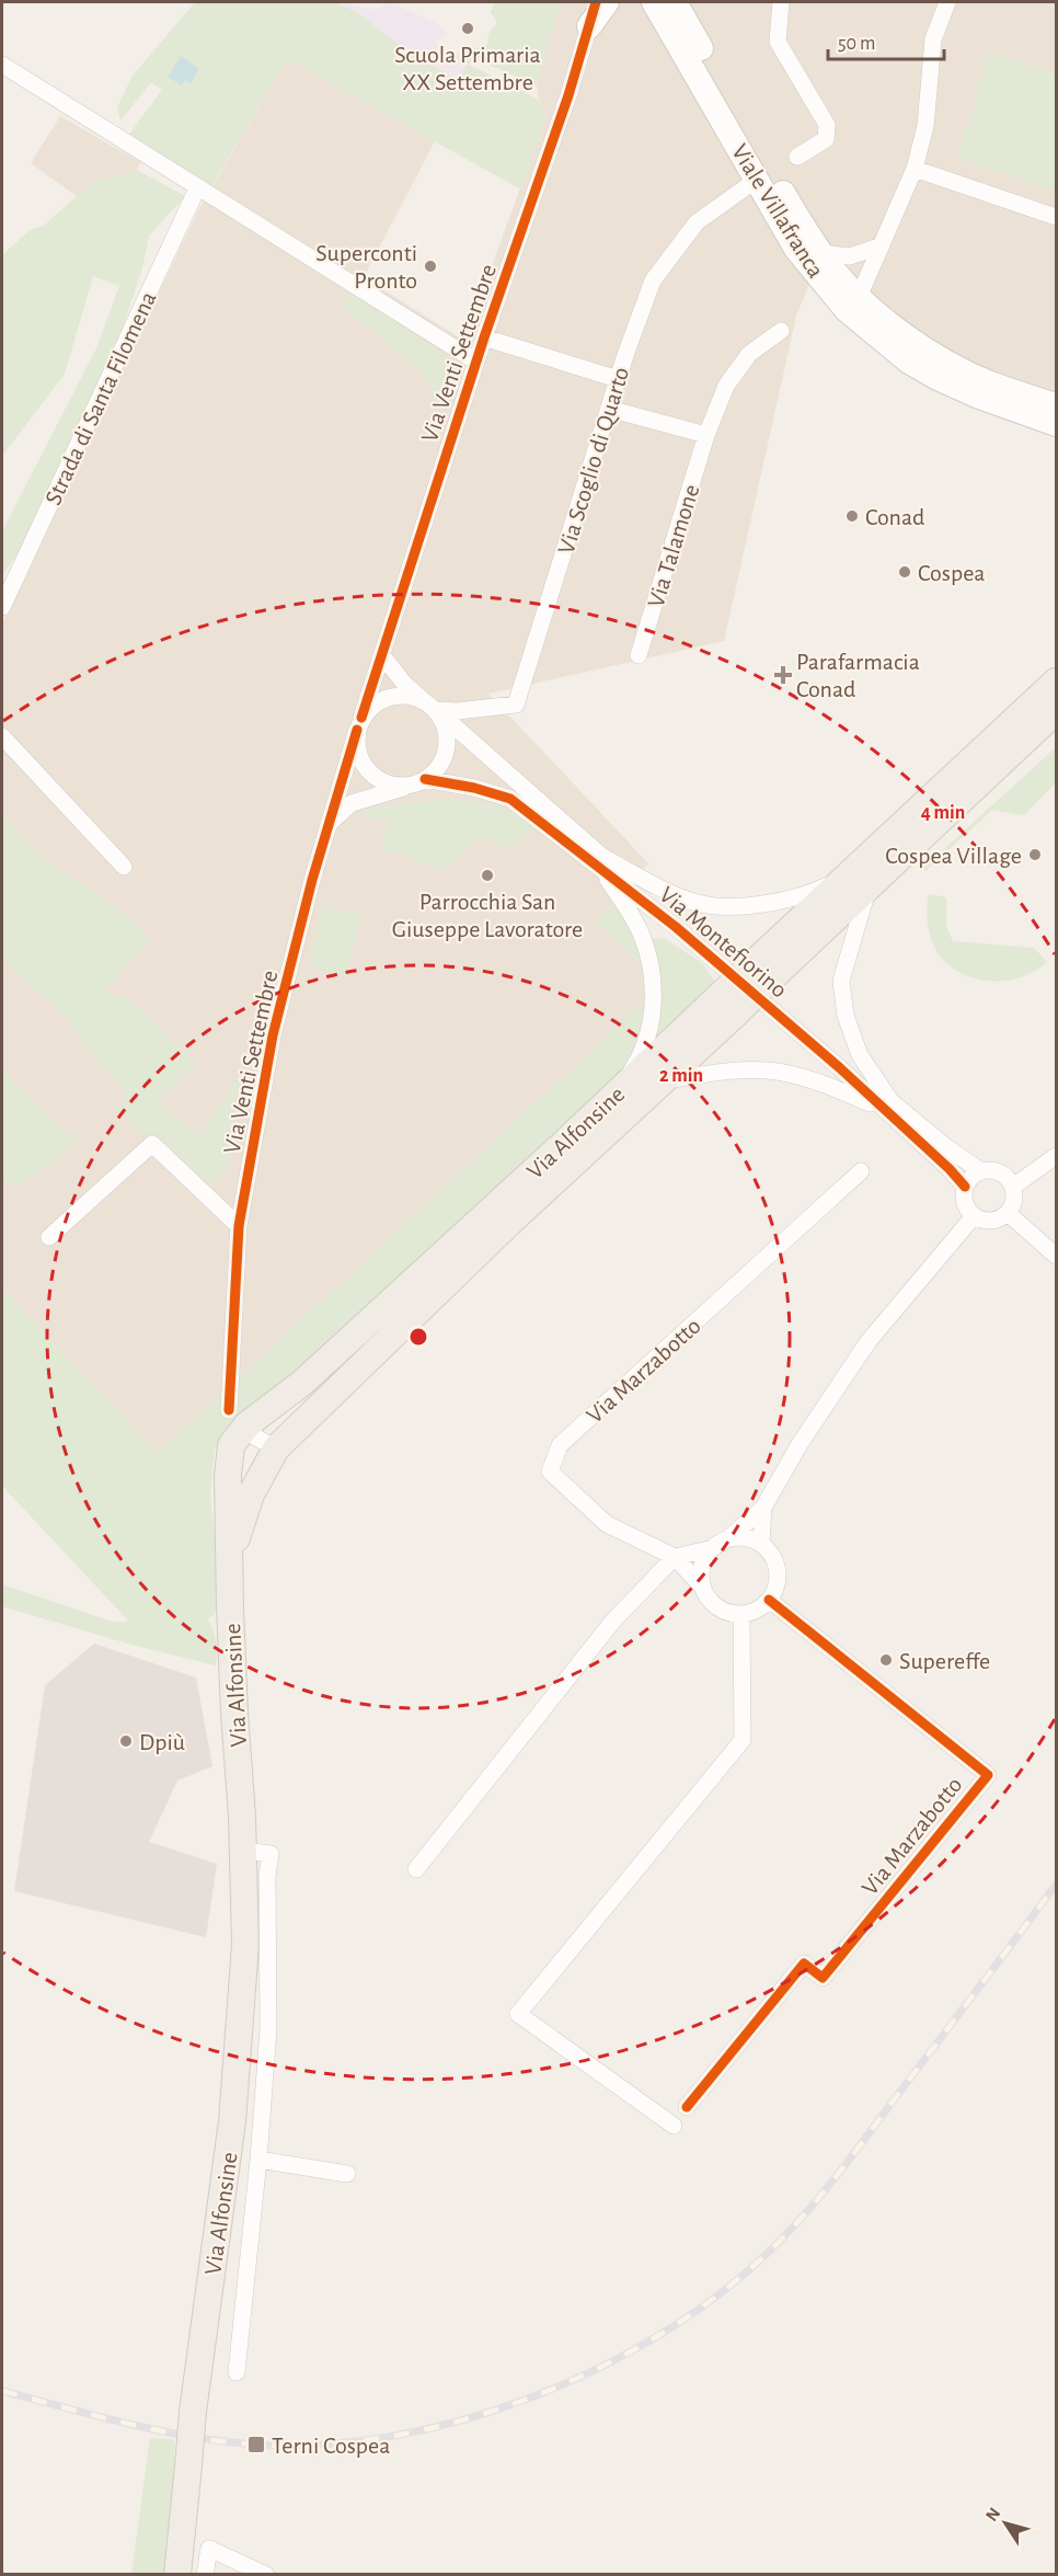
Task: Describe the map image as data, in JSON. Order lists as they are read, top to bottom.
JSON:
{
  "streets": {
    "main road": ["Viale Villafranca", "Via Alfonsine"],
    "street": [
      "Via Venti Settembre",
      "Strada di Santa Filomena",
      "Via Scoglio di Quarto",
      "Via Talamone",
      "Via Montefiorino",
      "Via Marzabotto"
    ]
  },
  "crossings": [
    ["Viale Villafranca", "Via Scoglio di Quarto"],
    ["Via Venti Settembre", "Via Scoglio di Quarto"],
    ["Via Venti Settembre", "Via Montefiorino"],
    ["Via Venti Settembre", "Via Alfonsine"],
    ["Via Scoglio di Quarto", "Via Montefiorino"]
  ],
  "places": {
    "other": [
      "Scuola Primaria XX Settembre",
      "Superconti Pronto",
      "Conad",
      "Cospea",
      "Cospea Village",
      "Parrocchia San Giuseppe Lavoratore",
      "Supereffe",
      "Dpiù"
    ],
    "health": ["Parafarmacia Conad"],
    "transit": ["Terni Cospea"]
  },
  "scale_bar": "50 m",
  "north": "top left",
  "rings": ["4 min", "2 min"]
}
